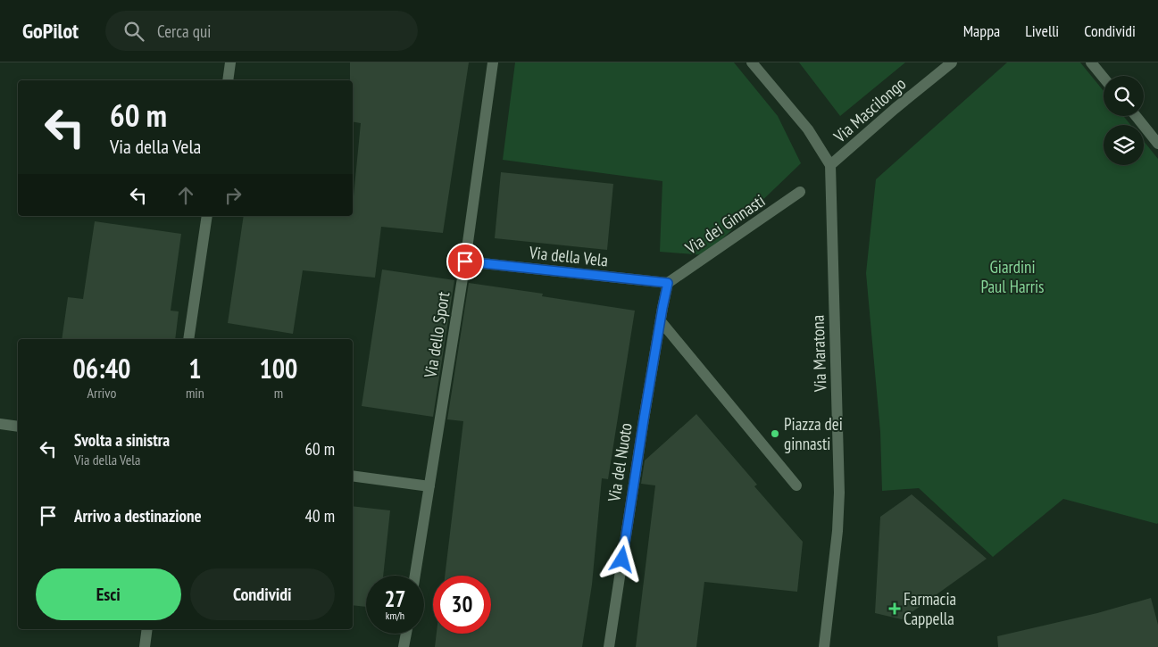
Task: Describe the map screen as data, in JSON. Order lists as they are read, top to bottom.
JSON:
{
  "streets": {
    "street": [
      "Via Mascilongo",
      "Via dei Ginnasti",
      "Via della Vela",
      "Via dello Sport",
      "Via Maratona",
      "Via del Nuoto"
    ]
  },
  "crossings": [
    ["Via Mascilongo", "Via Maratona"],
    ["Via dei Ginnasti", "Via della Vela"],
    ["Via dei Ginnasti", "Via del Nuoto"],
    ["Via della Vela", "Via dello Sport"],
    ["Via della Vela", "Via del Nuoto"]
  ],
  "parks": ["Giardini Paul Harris"],
  "places": {
    "other": ["Piazza dei ginnasti"],
    "health": ["Farmacia Cappella"]
  },
  "page": {
    "header": "GoPilot",
    "search": "Cerca qui",
    "nav": ["Mappa", "Livelli", "Condividi"],
    "turn": ["60 m", "Via della Vela"],
    "eta": [
      "06:40",
      "Arrivo",
      "1",
      "min",
      "100",
      "m"
    ],
    "list": [
      {
        "name": "Svolta a sinistra",
        "note": "Via della Vela",
        "value": "60 m"
      },
      {
        "name": "Arrivo a destinazione",
        "value": "40 m"
      }
    ],
    "buttons": ["Esci", "Condividi"],
    "speed": "27 km/h",
    "limit": "30"
  }
}
